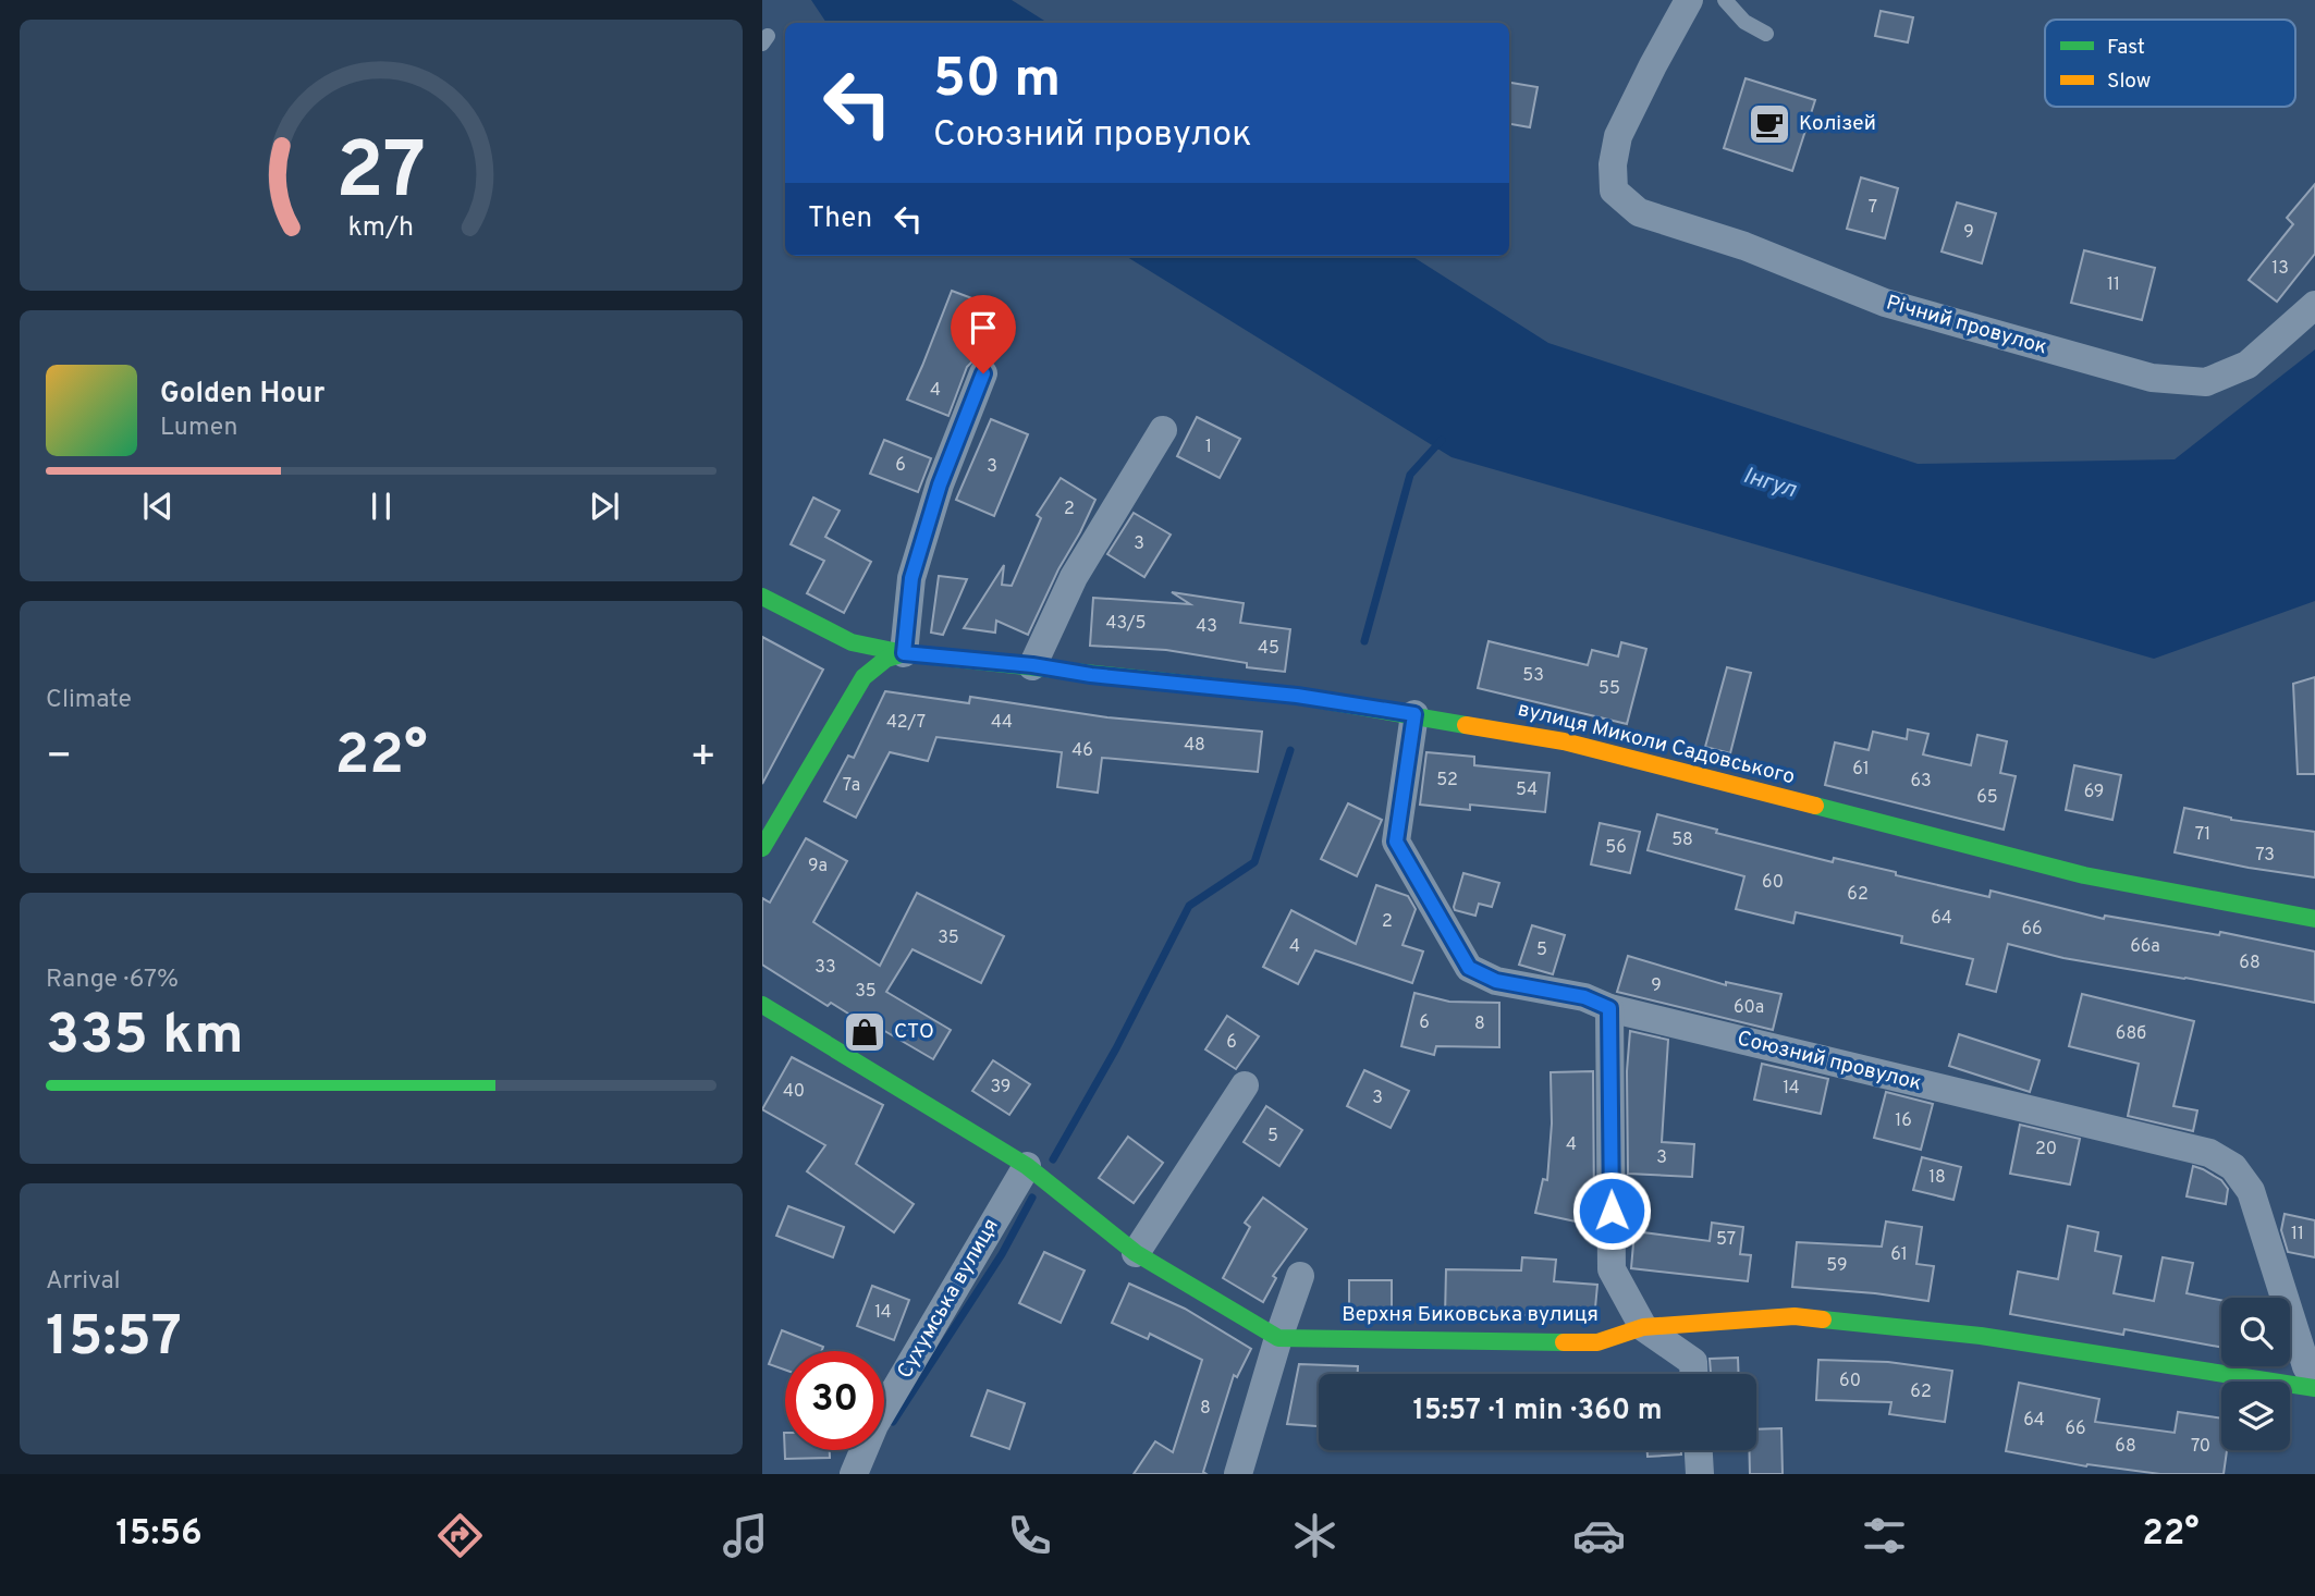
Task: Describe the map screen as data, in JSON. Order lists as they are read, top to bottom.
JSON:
{
  "streets": {
    "street": [
      "Річний провулок",
      "вулиця Миколи Садовського",
      "Союзний провулок",
      "Сухумська вулиця",
      "Верхня Биковська вулиця"
    ]
  },
  "crossings": [
    ["вулиця Миколи Садовського", "Союзний провулок"],
    ["Сухумська вулиця", "Верхня Биковська вулиця"]
  ],
  "water": ["Інгул"],
  "places": {
    "cafe": ["Колізей"],
    "shop": ["СТО"]
  },
  "house_numbers": [
    "7",
    "9",
    "13",
    "11",
    "4",
    "1",
    "6",
    "3",
    "2",
    "3",
    "43/5",
    "43",
    "45",
    "53",
    "55",
    "42/7",
    "44",
    "48",
    "46",
    "61",
    "52",
    "63",
    "7а",
    "54",
    "69",
    "65",
    "71",
    "58",
    "56",
    "73",
    "9а",
    "60",
    "62",
    "64",
    "2",
    "66",
    "35",
    "4",
    "66а",
    "5",
    "68",
    "33",
    "9",
    "35",
    "60а",
    "6",
    "8",
    "68б",
    "6",
    "39",
    "14",
    "40",
    "3",
    "16",
    "5",
    "4",
    "20",
    "3",
    "18",
    "11",
    "57",
    "61",
    "59",
    "14",
    "60",
    "62",
    "8",
    "64",
    "66",
    "68",
    "70"
  ],
  "legend": ["Fast", "Slow"],
  "page": {
    "turn": ["50 m", "Союзний провулок"],
    "then": "Then",
    "song": ["Golden Hour", "Lumen"],
    "tile": [
      "Climate",
      ["Range · 67%", "335 km"],
      ["Arrival", "15:57"]
    ],
    "heat": ["−", "22°", "+"],
    "limit": "30",
    "trip": "15:57 · 1 min · 360 m",
    "tabs": ["15:56", "22°"],
    "gauge": ["27", "km/h"]
  }
}
